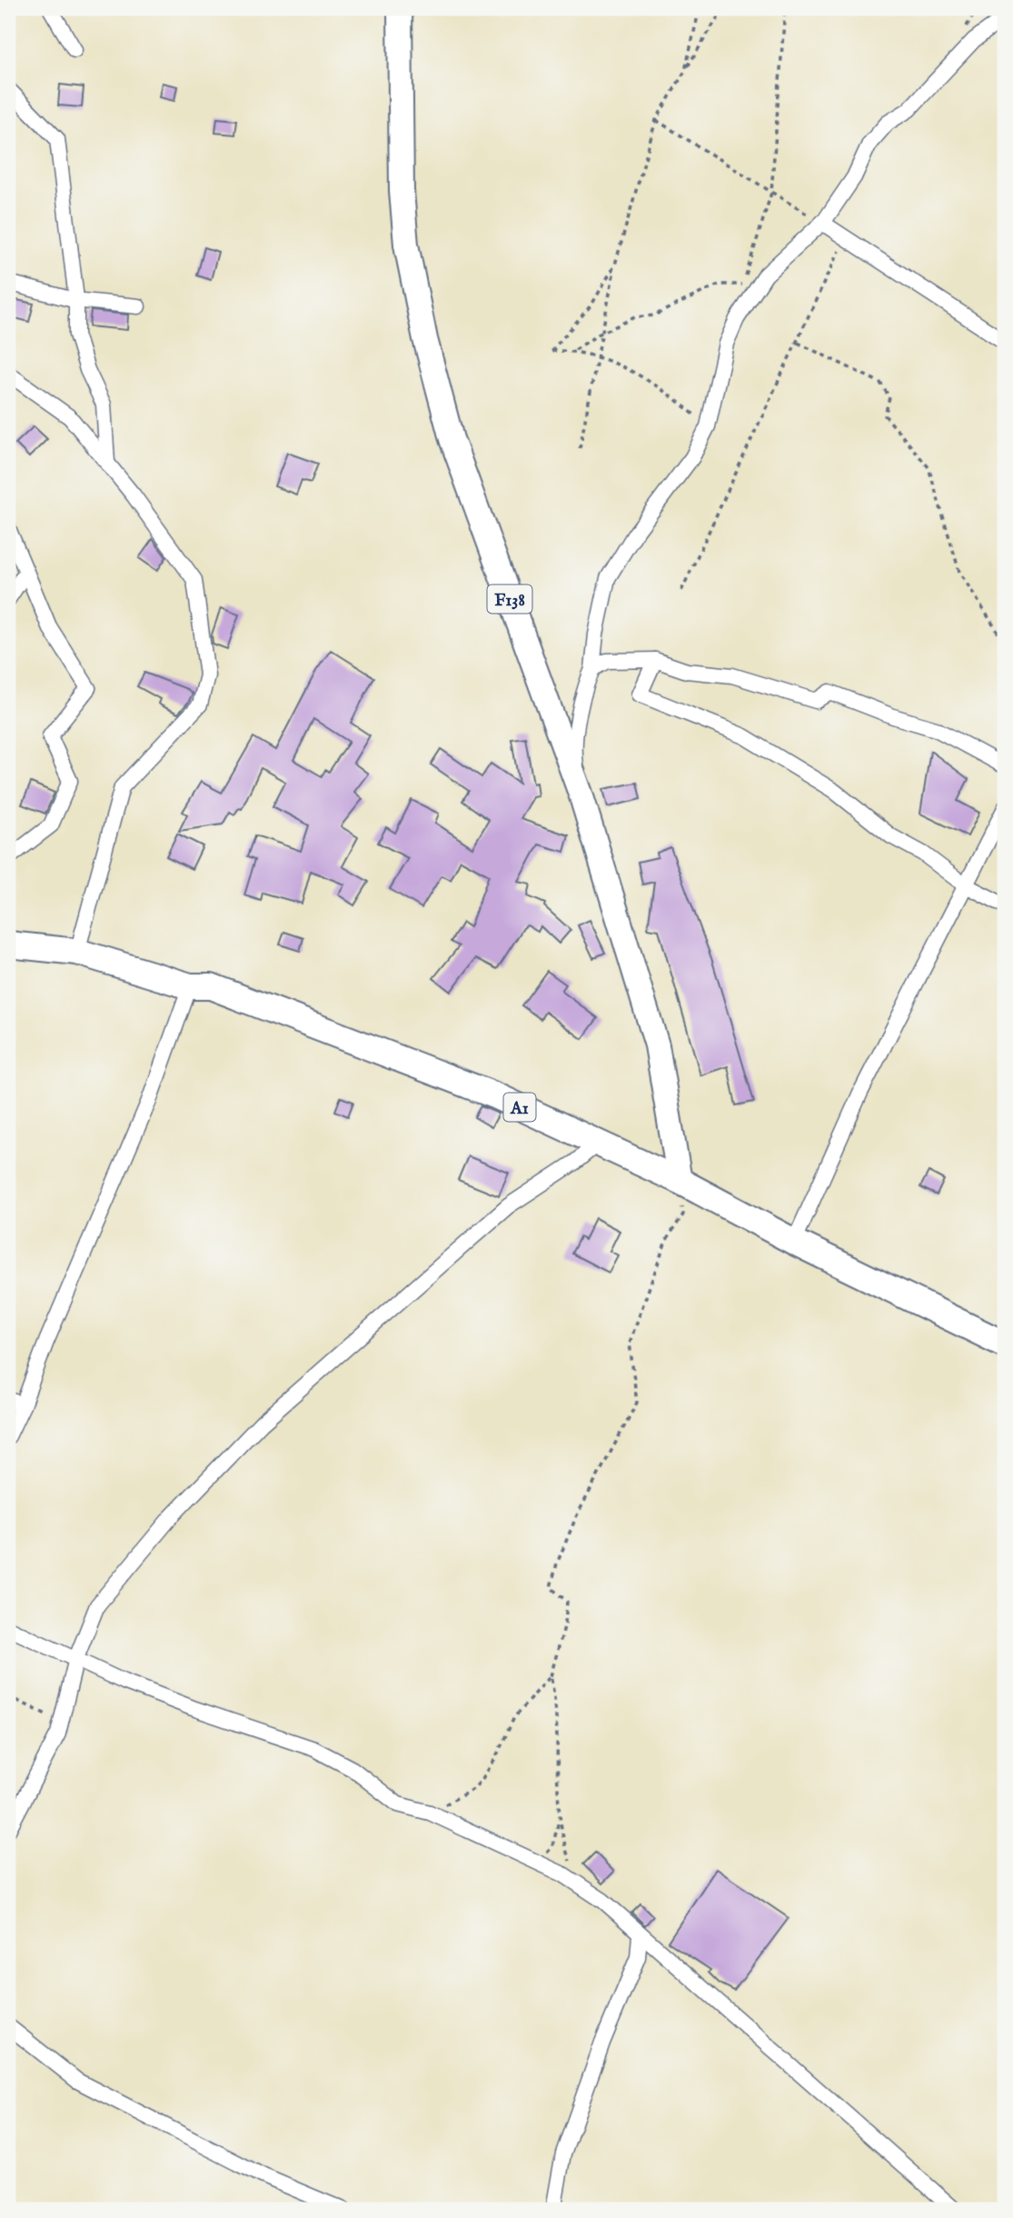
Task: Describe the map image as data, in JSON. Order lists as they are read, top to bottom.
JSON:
{
  "streets": {
    "highway": ["A1"],
    "main road": ["F138"]
  },
  "crossings": [
    ["F138", "A1"]
  ]
}
